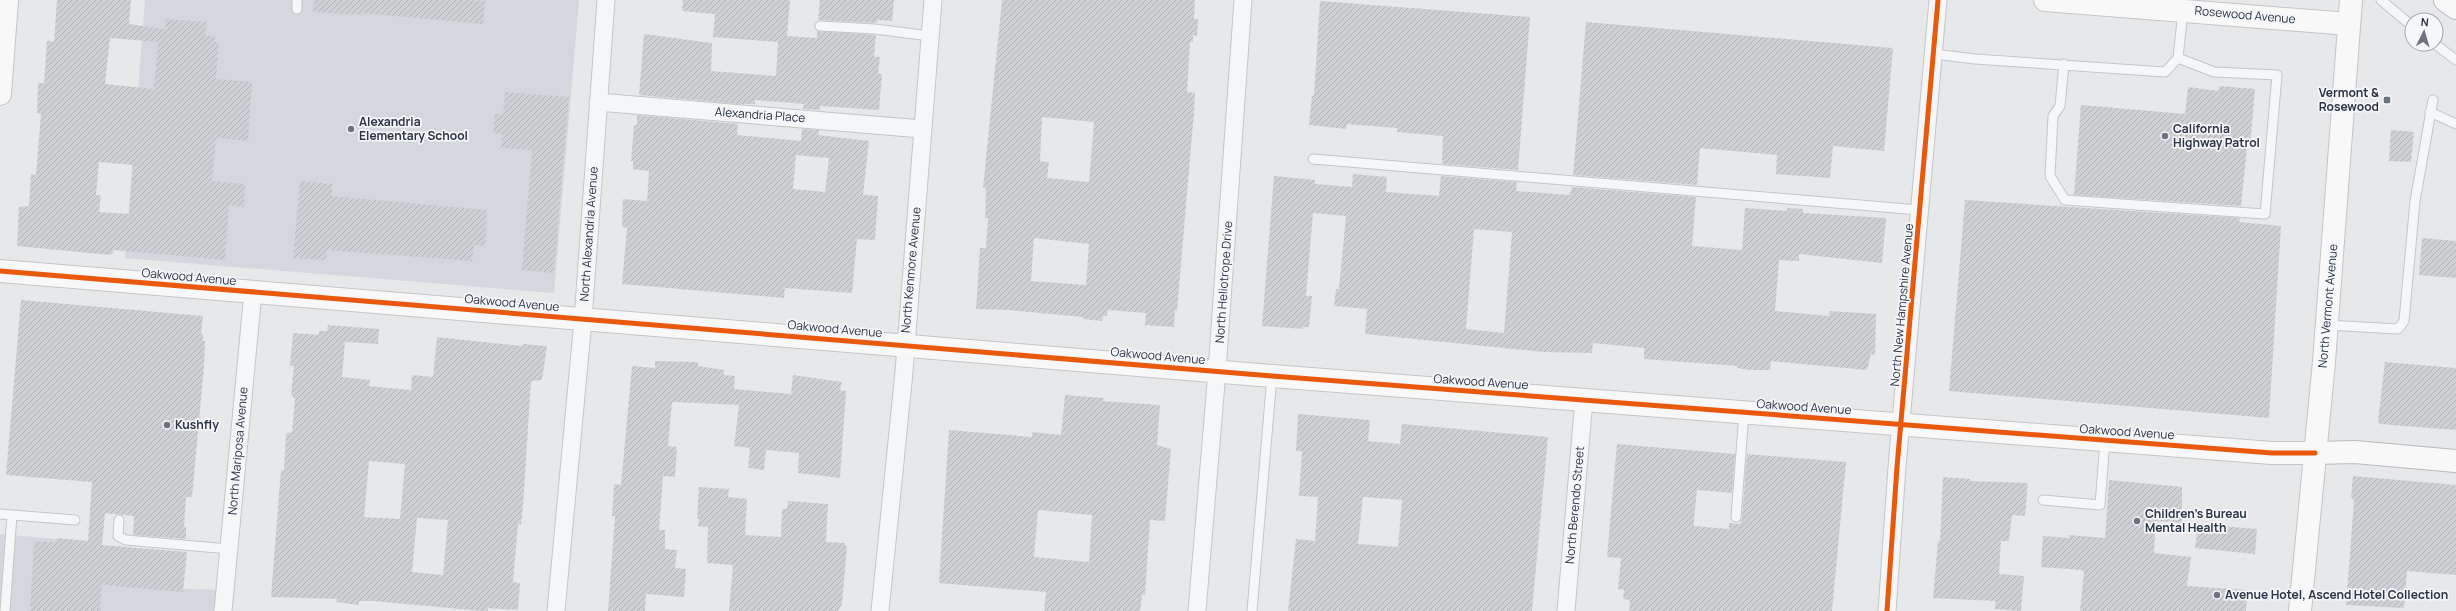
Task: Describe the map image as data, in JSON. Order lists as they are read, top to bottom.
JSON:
{
  "streets": {
    "main road": ["Rosewood Avenue", "Oakwood Avenue", "North Vermont Avenue"],
    "street": [
      "Alexandria Place",
      "North Alexandria Avenue",
      "North Kenmore Avenue",
      "North Heliotrope Drive",
      "North New Hampshire Avenue",
      "North Mariposa Avenue",
      "North Berendo Street"
    ]
  },
  "crossings": [
    ["Rosewood Avenue", "North Vermont Avenue"],
    ["Alexandria Place", "North Alexandria Avenue"],
    ["Alexandria Place", "North Kenmore Avenue"],
    ["North Alexandria Avenue", "Oakwood Avenue"],
    ["North Kenmore Avenue", "Oakwood Avenue"],
    ["Oakwood Avenue", "North Heliotrope Drive"],
    ["Oakwood Avenue", "North New Hampshire Avenue"],
    ["Oakwood Avenue", "North Vermont Avenue"],
    ["Oakwood Avenue", "North Mariposa Avenue"],
    ["Oakwood Avenue", "North Berendo Street"]
  ],
  "places": {
    "transit": ["Vermont & Rosewood"],
    "other": [
      "Alexandria Elementary School",
      "California Highway Patrol",
      "Kushfly",
      "Children's Bureau Mental Health",
      "Avenue Hotel, Ascend Hotel Collection"
    ]
  },
  "north": "top"
}
